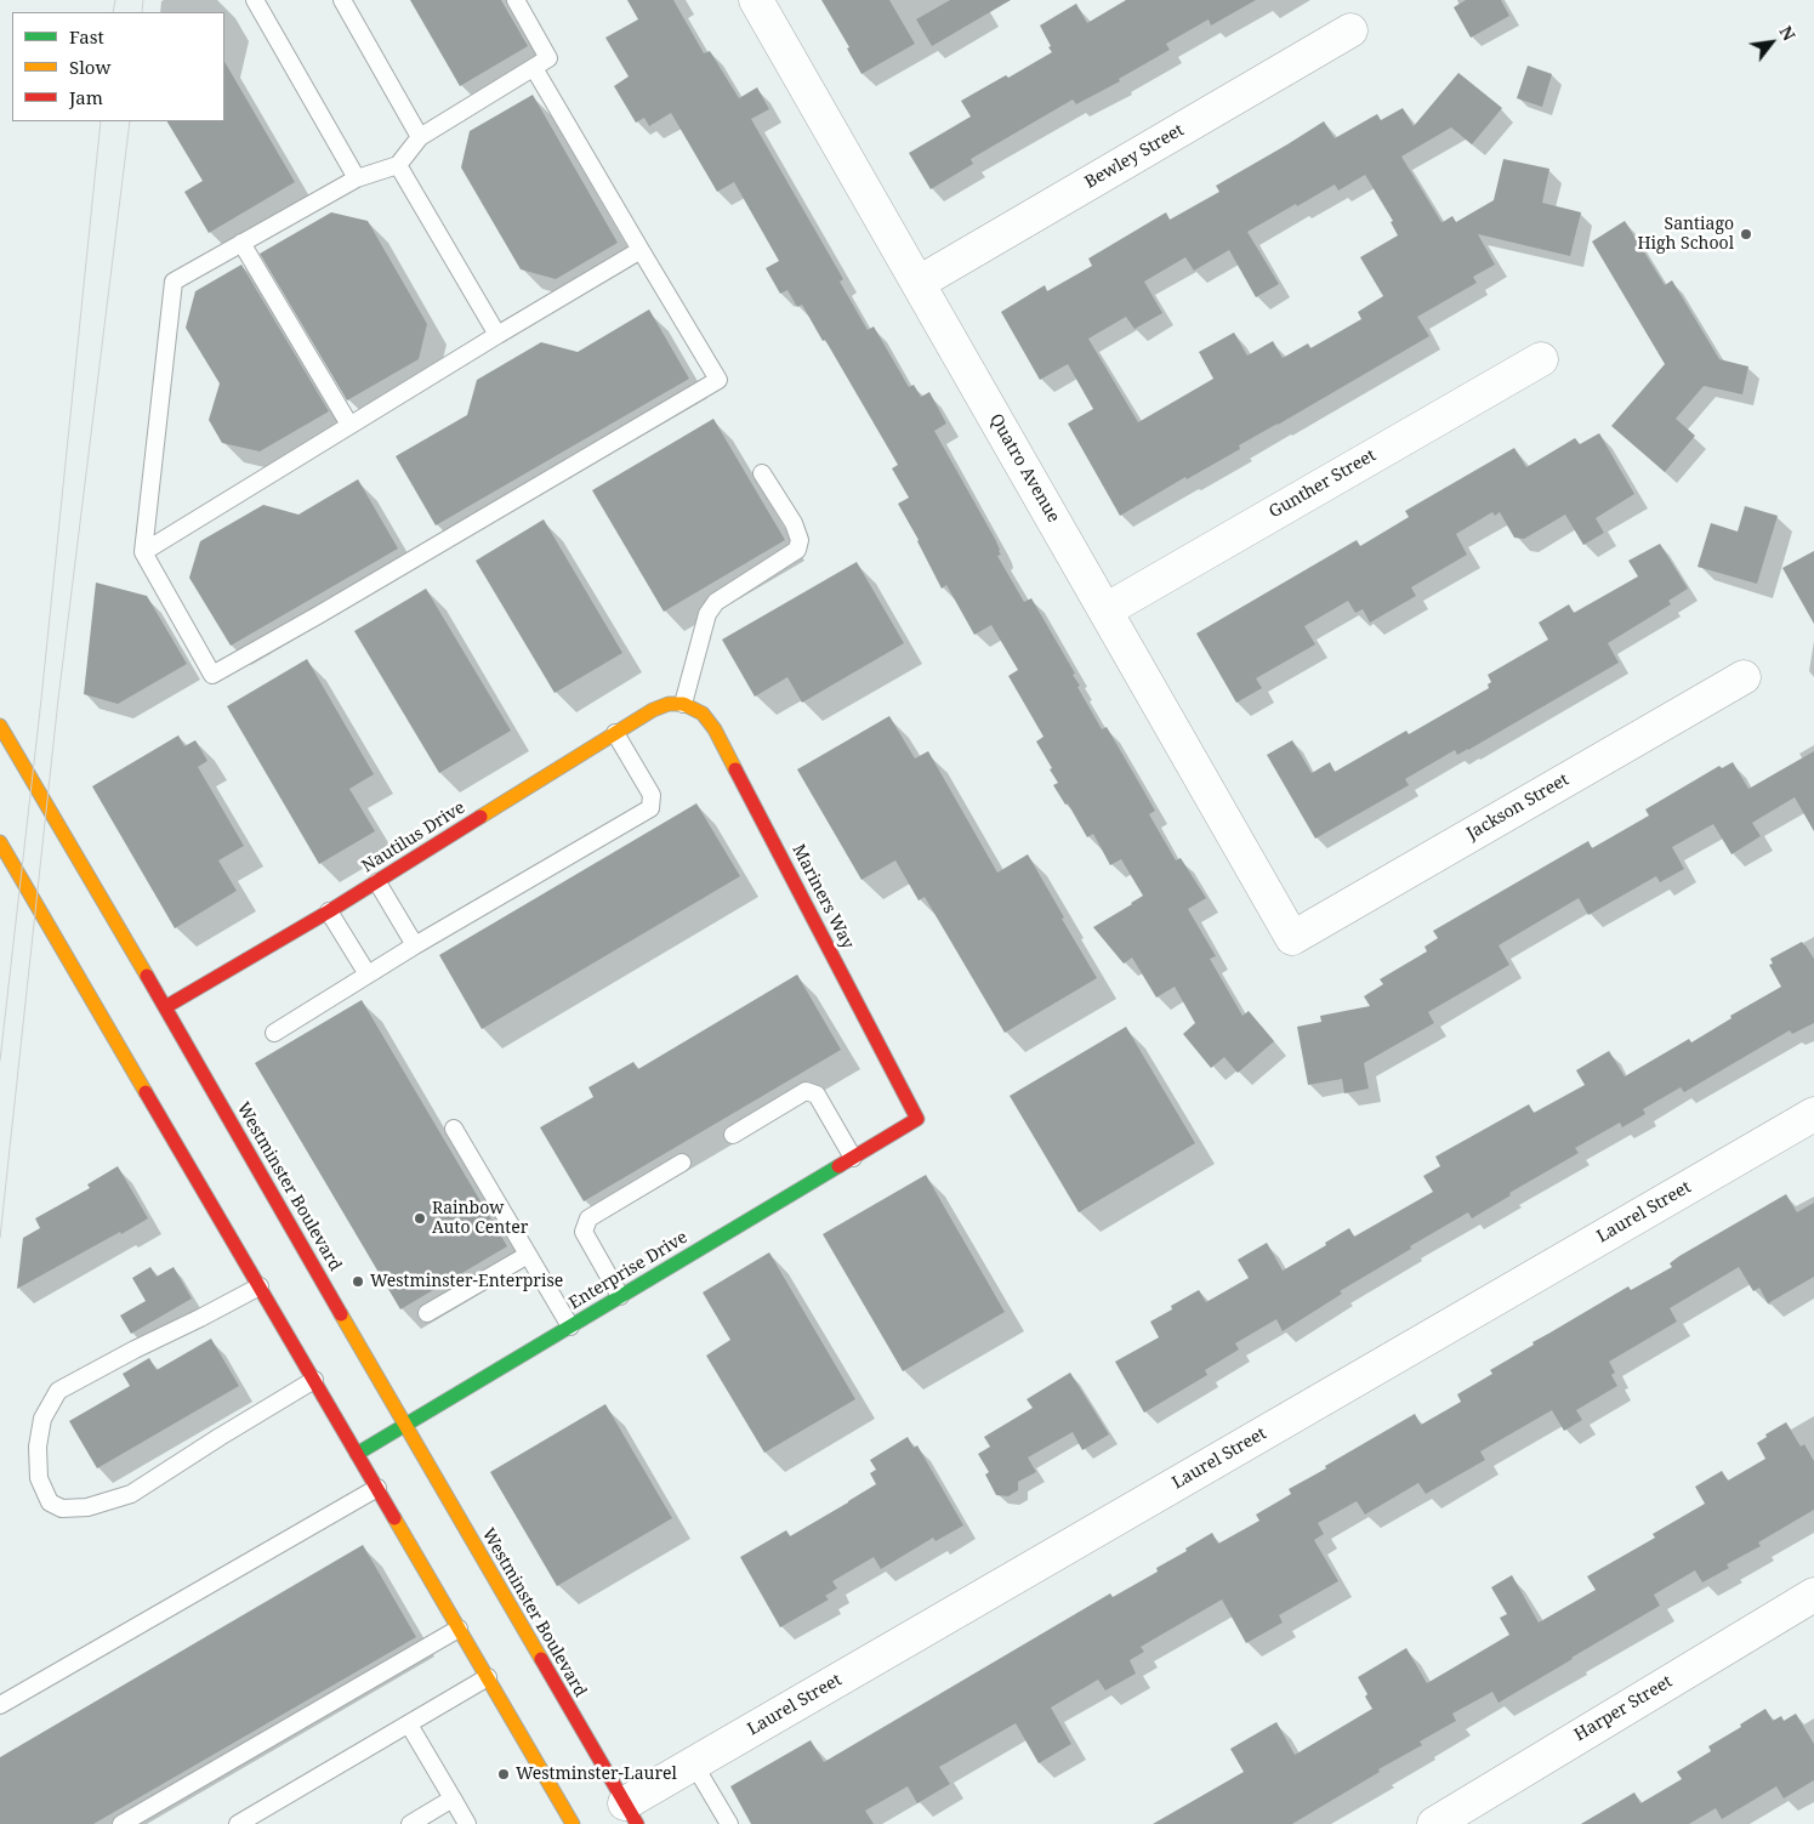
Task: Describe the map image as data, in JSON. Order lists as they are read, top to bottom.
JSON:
{
  "streets": {
    "main road": [
      "Nautilus Drive",
      "Mariners Way",
      "Westminster Boulevard",
      "Enterprise Drive"
    ],
    "street": [
      "Bewley Street",
      "Quatro Avenue",
      "Gunther Street",
      "Jackson Street",
      "Laurel Street",
      "Harper Street"
    ]
  },
  "crossings": [
    ["Bewley Street", "Quatro Avenue"],
    ["Quatro Avenue", "Gunther Street"],
    ["Quatro Avenue", "Jackson Street"],
    ["Nautilus Drive", "Mariners Way"],
    ["Nautilus Drive", "Westminster Boulevard"],
    ["Mariners Way", "Enterprise Drive"],
    ["Westminster Boulevard", "Laurel Street"],
    ["Westminster Boulevard", "Enterprise Drive"]
  ],
  "places": [
    "Santiago High School",
    "Rainbow Auto Center",
    "Westminster-Enterprise",
    "Westminster-Laurel"
  ],
  "legend": ["Fast", "Slow", "Jam"],
  "north": "top right"
}
